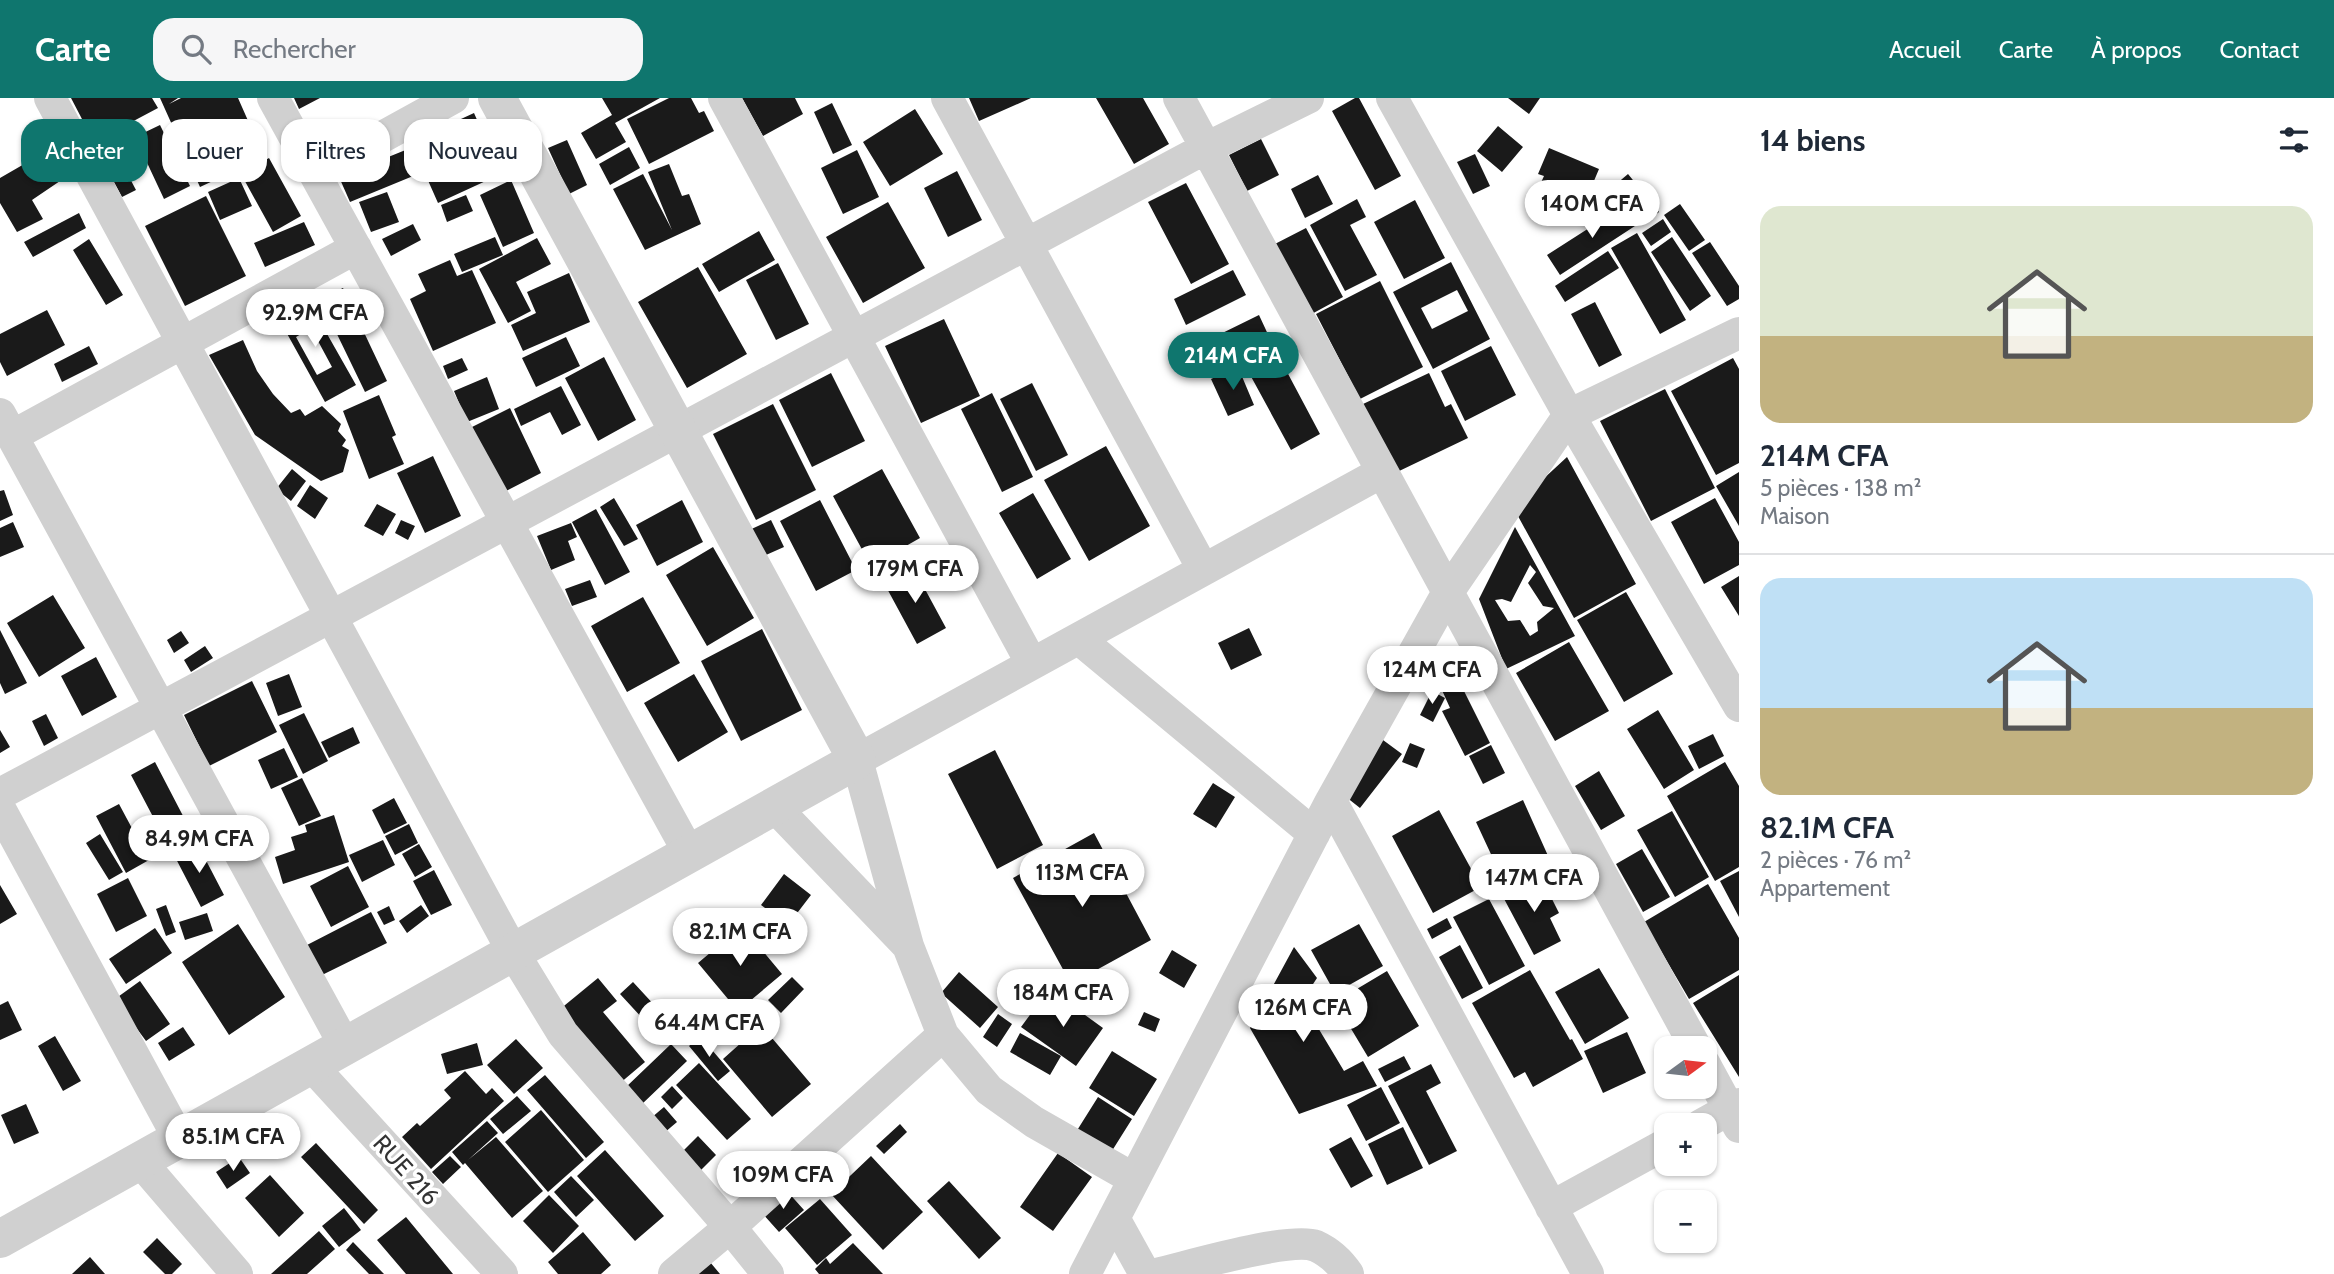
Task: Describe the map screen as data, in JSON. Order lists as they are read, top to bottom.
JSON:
{
  "streets": {
    "street": ["RUE 216"]
  },
  "north": "right",
  "page": {
    "header": "Carte",
    "search": "Rechercher",
    "nav": [
      "Accueil",
      "Carte",
      "À propos",
      "Contact"
    ],
    "heading": "14 biens",
    "chip": [
      "Acheter",
      "Louer",
      "Filtres",
      "Nouveau"
    ],
    "price": [
      "140M CFA",
      "92.9M CFA",
      "214M CFA",
      "179M CFA",
      "124M CFA",
      "84.9M CFA",
      "113M CFA",
      "147M CFA",
      "82.1M CFA",
      "184M CFA",
      "126M CFA",
      "64.4M CFA",
      "85.1M CFA",
      "109M CFA"
    ],
    "list": [
      {
        "name": "214M CFA",
        "note": "5 pièces · 138 m² · Maison"
      },
      {
        "name": "82.1M CFA",
        "note": "2 pièces · 76 m² · Appartement"
      }
    ],
    "map_buttons": ["+", "−"]
  }
}
